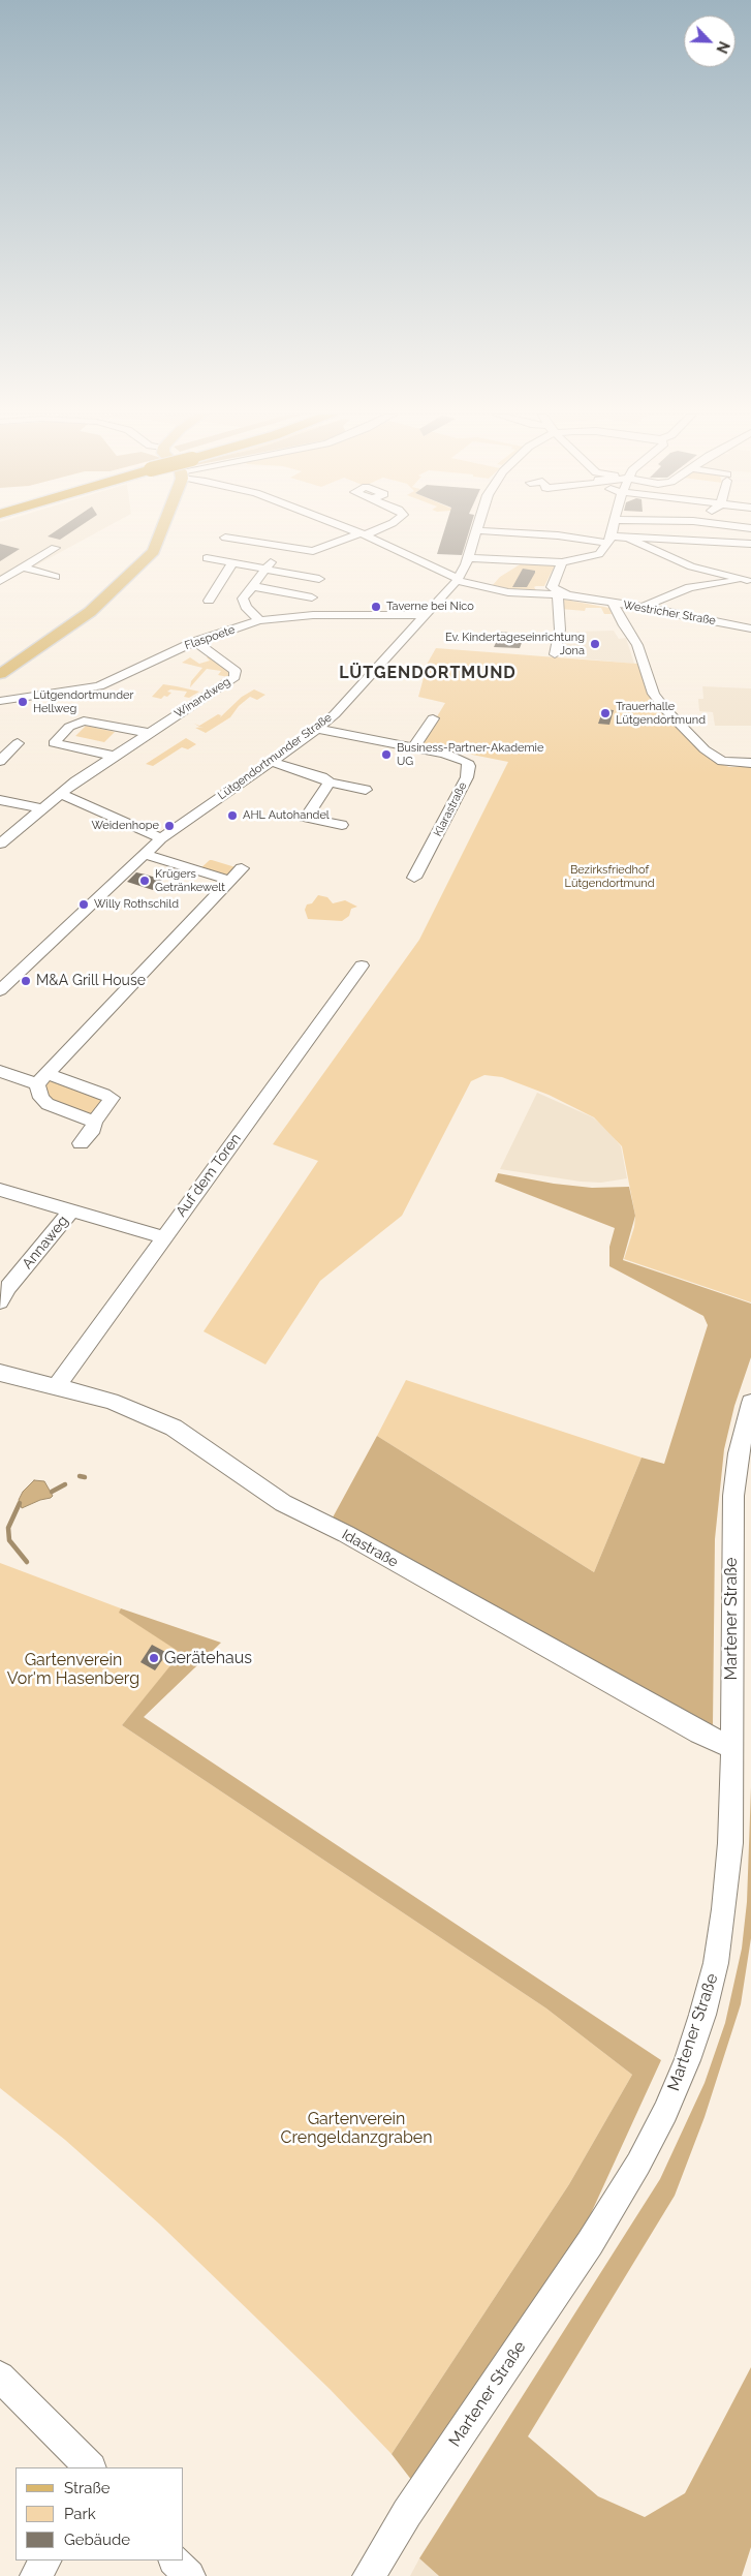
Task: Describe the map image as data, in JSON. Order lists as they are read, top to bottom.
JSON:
{
  "streets": {
    "street": [
      "Westricher Straße",
      "Flaspoete",
      "Winandweg",
      "Lütgendortmunder Straße",
      "Klarastraße",
      "Auf dem Toren",
      "Annaweg",
      "Idastraße",
      "Martener Straße"
    ]
  },
  "crossings": [
    ["Flaspoete", "Winandweg"],
    ["Flaspoete", "Lütgendortmunder Straße"],
    ["Lütgendortmunder Straße", "Klarastraße"],
    ["Auf dem Toren", "Idastraße"],
    ["Idastraße", "Martener Straße"]
  ],
  "districts": ["LÜTGENDORTMUND"],
  "parks": ["Bezirksfriedhof Lütgendortmund", "Gartenverein Vor'm Hasenberg", "Gartenverein Crengeldanzgraben"],
  "places": [
    "Taverne bei Nico",
    "Ev. Kindertageseinrichtung Jona",
    "Lütgendortmunder Hellweg",
    "Trauerhalle Lütgendortmund",
    "Business-Partner-Akademie UG",
    "AHL Autohandel",
    "Weidenhope",
    "Krügers Getränkewelt",
    "Willy Rothschild",
    "M&A Grill House",
    "Gerätehaus"
  ],
  "legend": ["Straße", "Park", "Gebäude"],
  "north": "bottom right"
}
